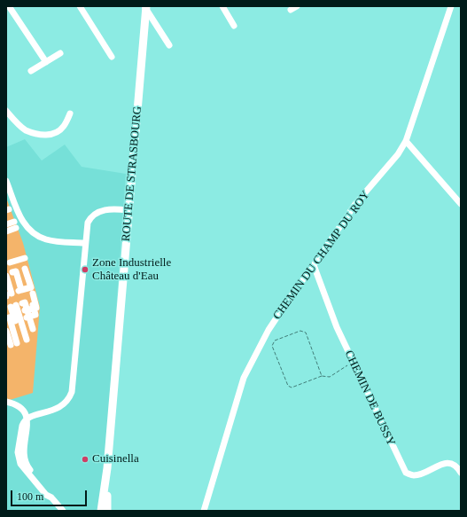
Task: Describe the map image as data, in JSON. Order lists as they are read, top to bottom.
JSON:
{
  "streets": {
    "main road": ["ROUTE DE STRASBOURG"],
    "street": ["CHEMIN DU CHAMP DU ROY", "CHEMIN DE BUSSY"]
  },
  "crossings": [
    ["CHEMIN DU CHAMP DU ROY", "CHEMIN DE BUSSY"]
  ],
  "places": ["Zone Industrielle Château d'Eau", "Cuisinella"],
  "scale_bar": "100 m"
}
